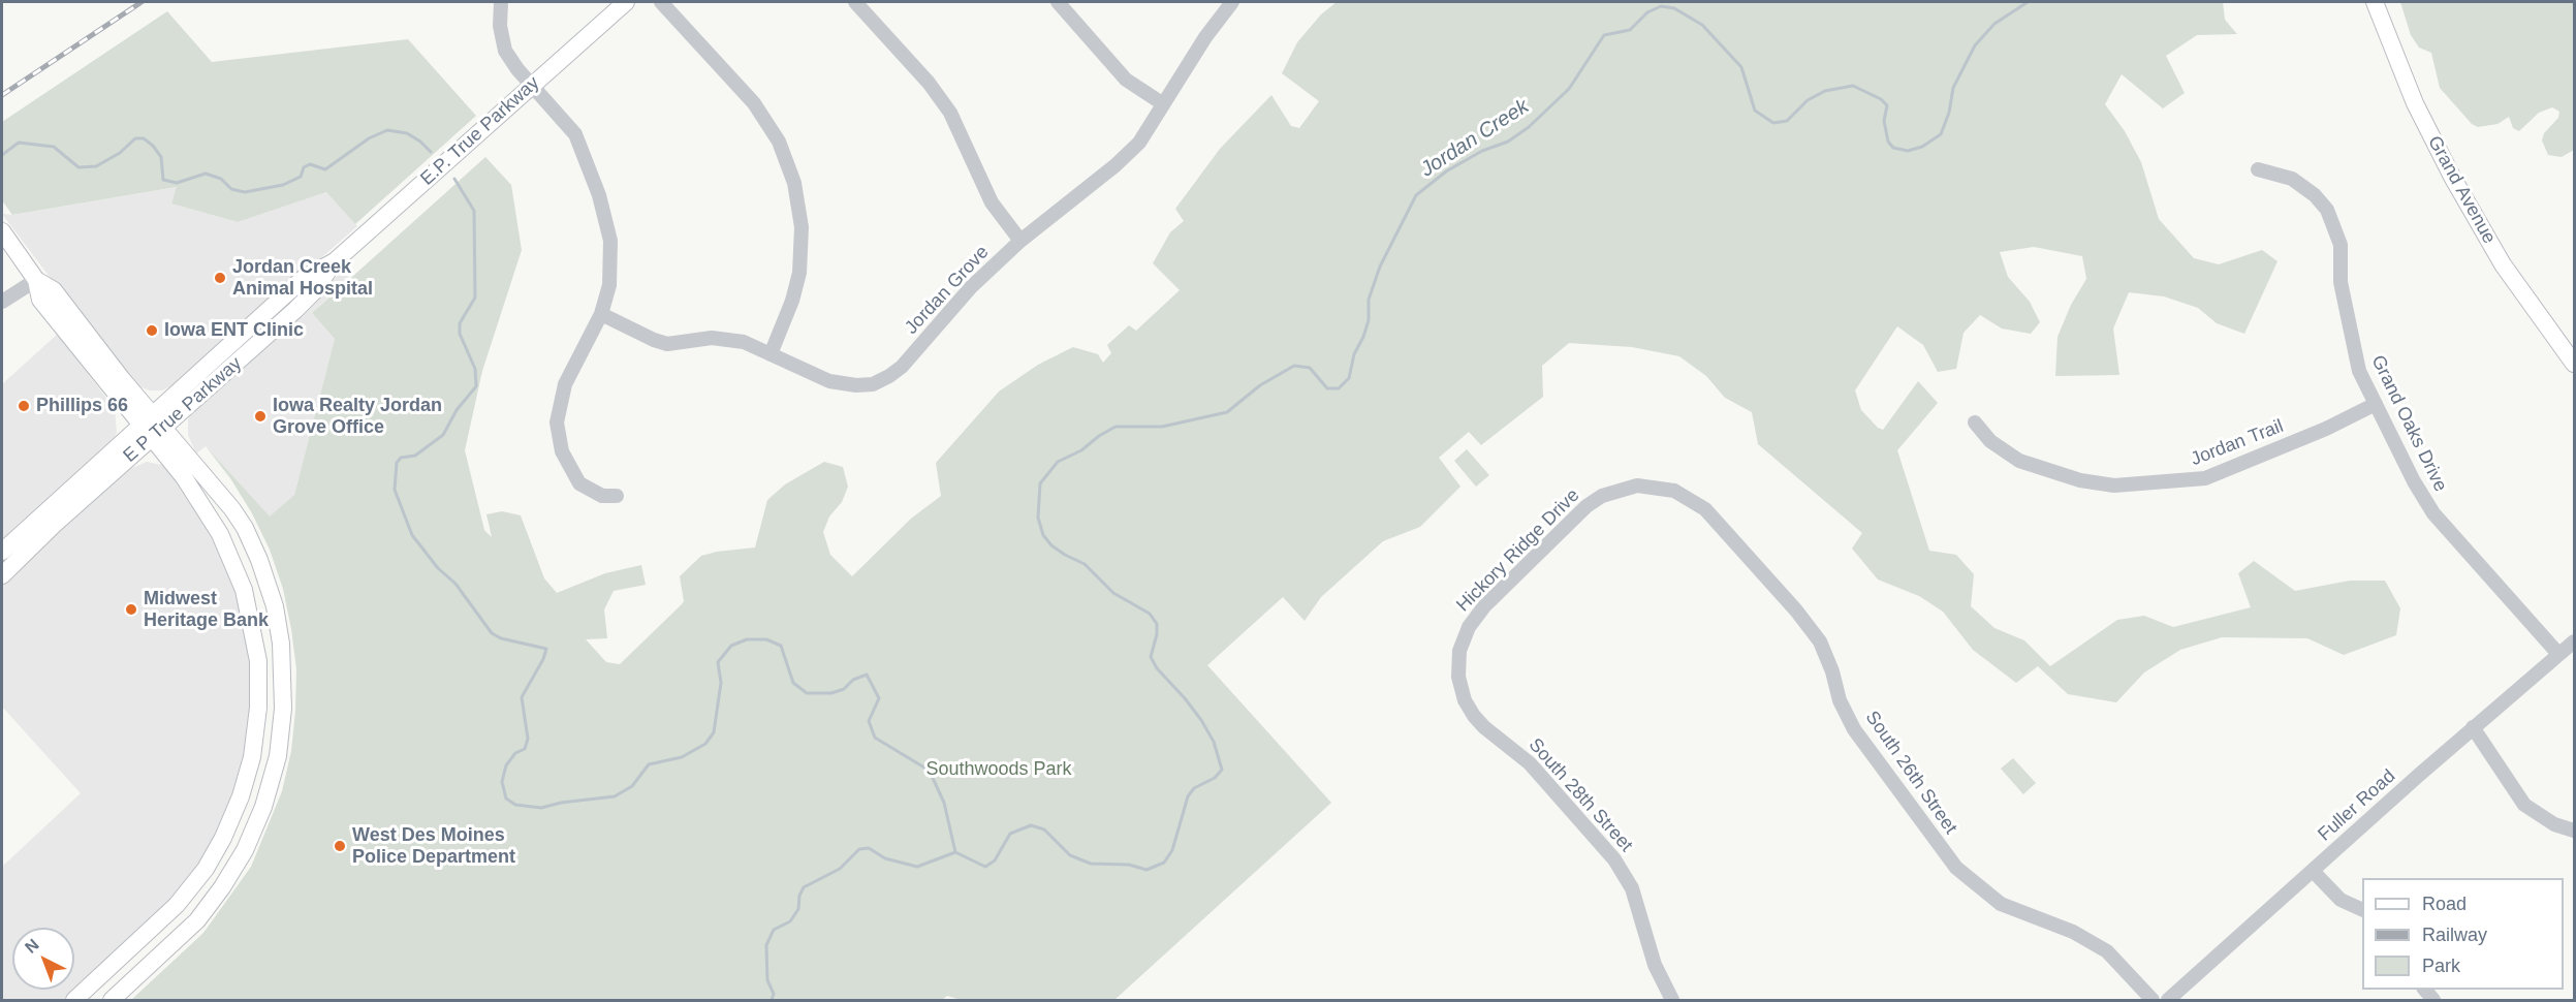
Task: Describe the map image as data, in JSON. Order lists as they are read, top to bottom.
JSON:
{
  "streets": {
    "main road": ["E.P. True Parkway", "Grand Avenue", "E P True Parkway"],
    "street": [
      "Jordan Grove",
      "Grand Oaks Drive",
      "Jordan Trail",
      "Hickory Ridge Drive",
      "South 26th Street",
      "South 28th Street",
      "Fuller Road"
    ]
  },
  "crossings": [
    ["E.P. True Parkway", "E P True Parkway"],
    ["Grand Oaks Drive", "Jordan Trail"],
    ["Grand Oaks Drive", "Fuller Road"],
    ["Hickory Ridge Drive", "South 26th Street"],
    ["Hickory Ridge Drive", "South 28th Street"]
  ],
  "water": ["Jordan Creek"],
  "parks": ["Southwoods Park"],
  "places": [
    "Jordan Creek Animal Hospital",
    "Iowa ENT Clinic",
    "Phillips 66",
    "Iowa Realty Jordan Grove Office",
    "Midwest Heritage Bank",
    "West Des Moines Police Department"
  ],
  "legend": ["Road", "Railway", "Park"],
  "north": "top left"
}
